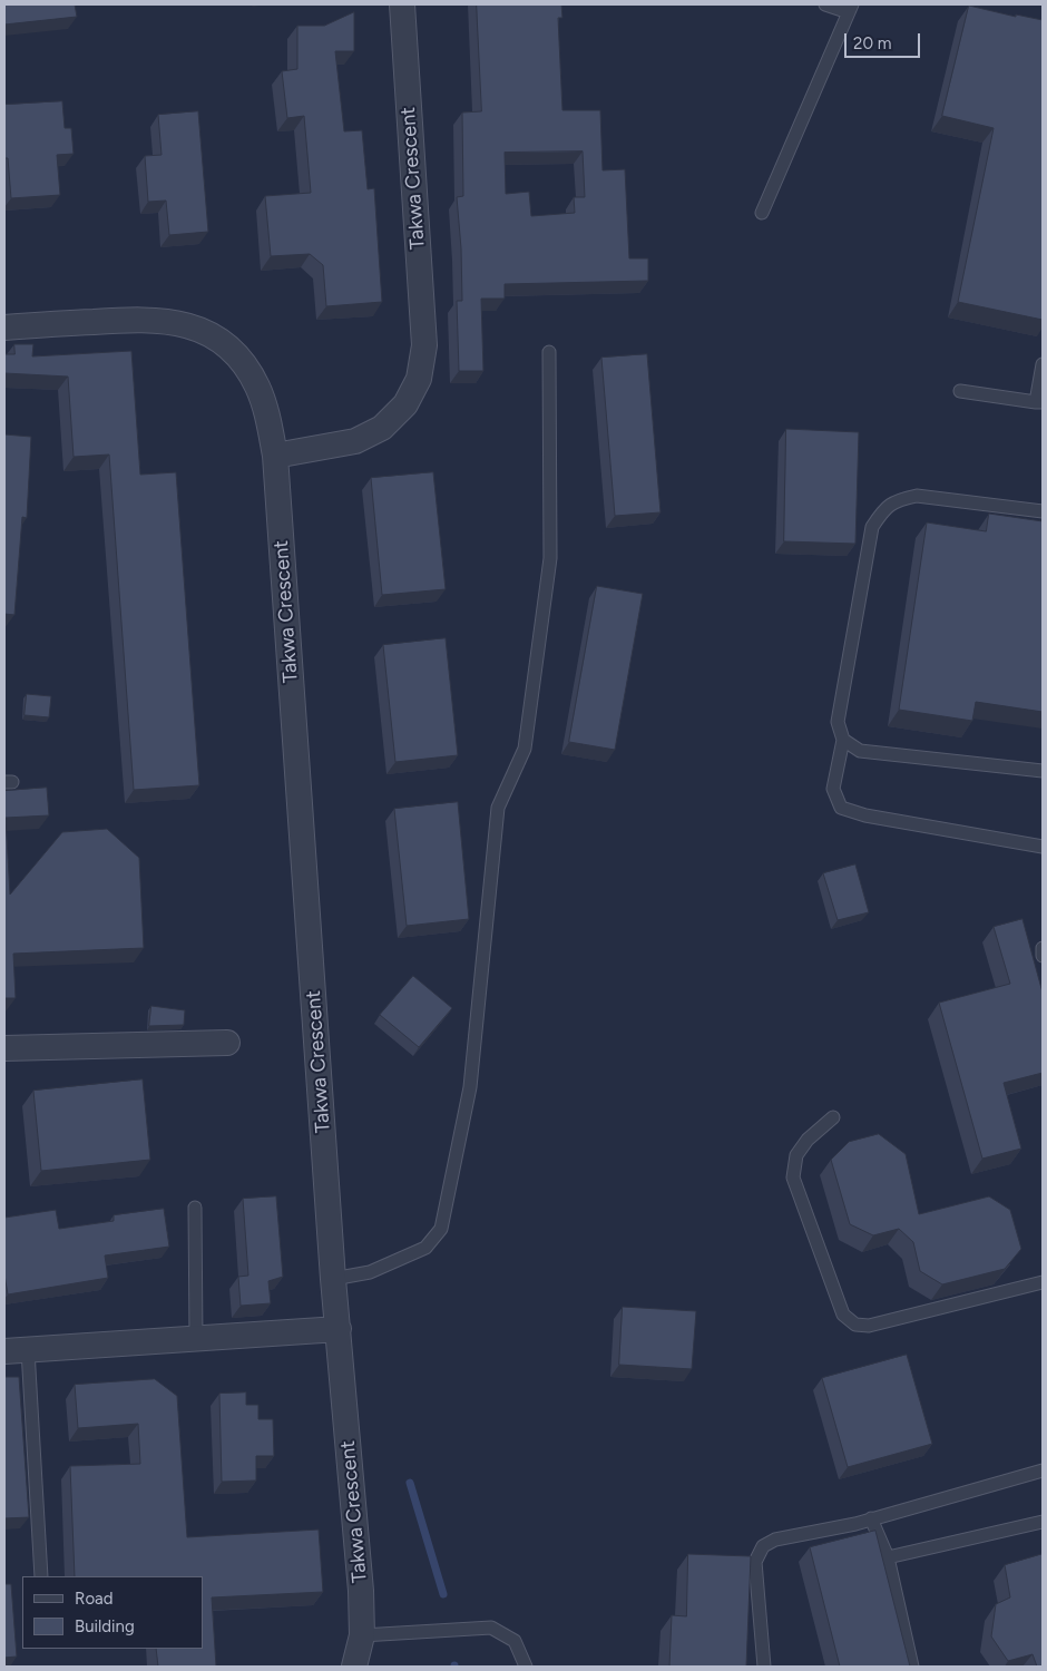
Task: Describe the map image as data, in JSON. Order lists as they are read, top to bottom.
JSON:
{
  "streets": {
    "street": ["Takwa Crescent"]
  },
  "legend": ["Road", "Building"],
  "scale_bar": "20 m"
}
